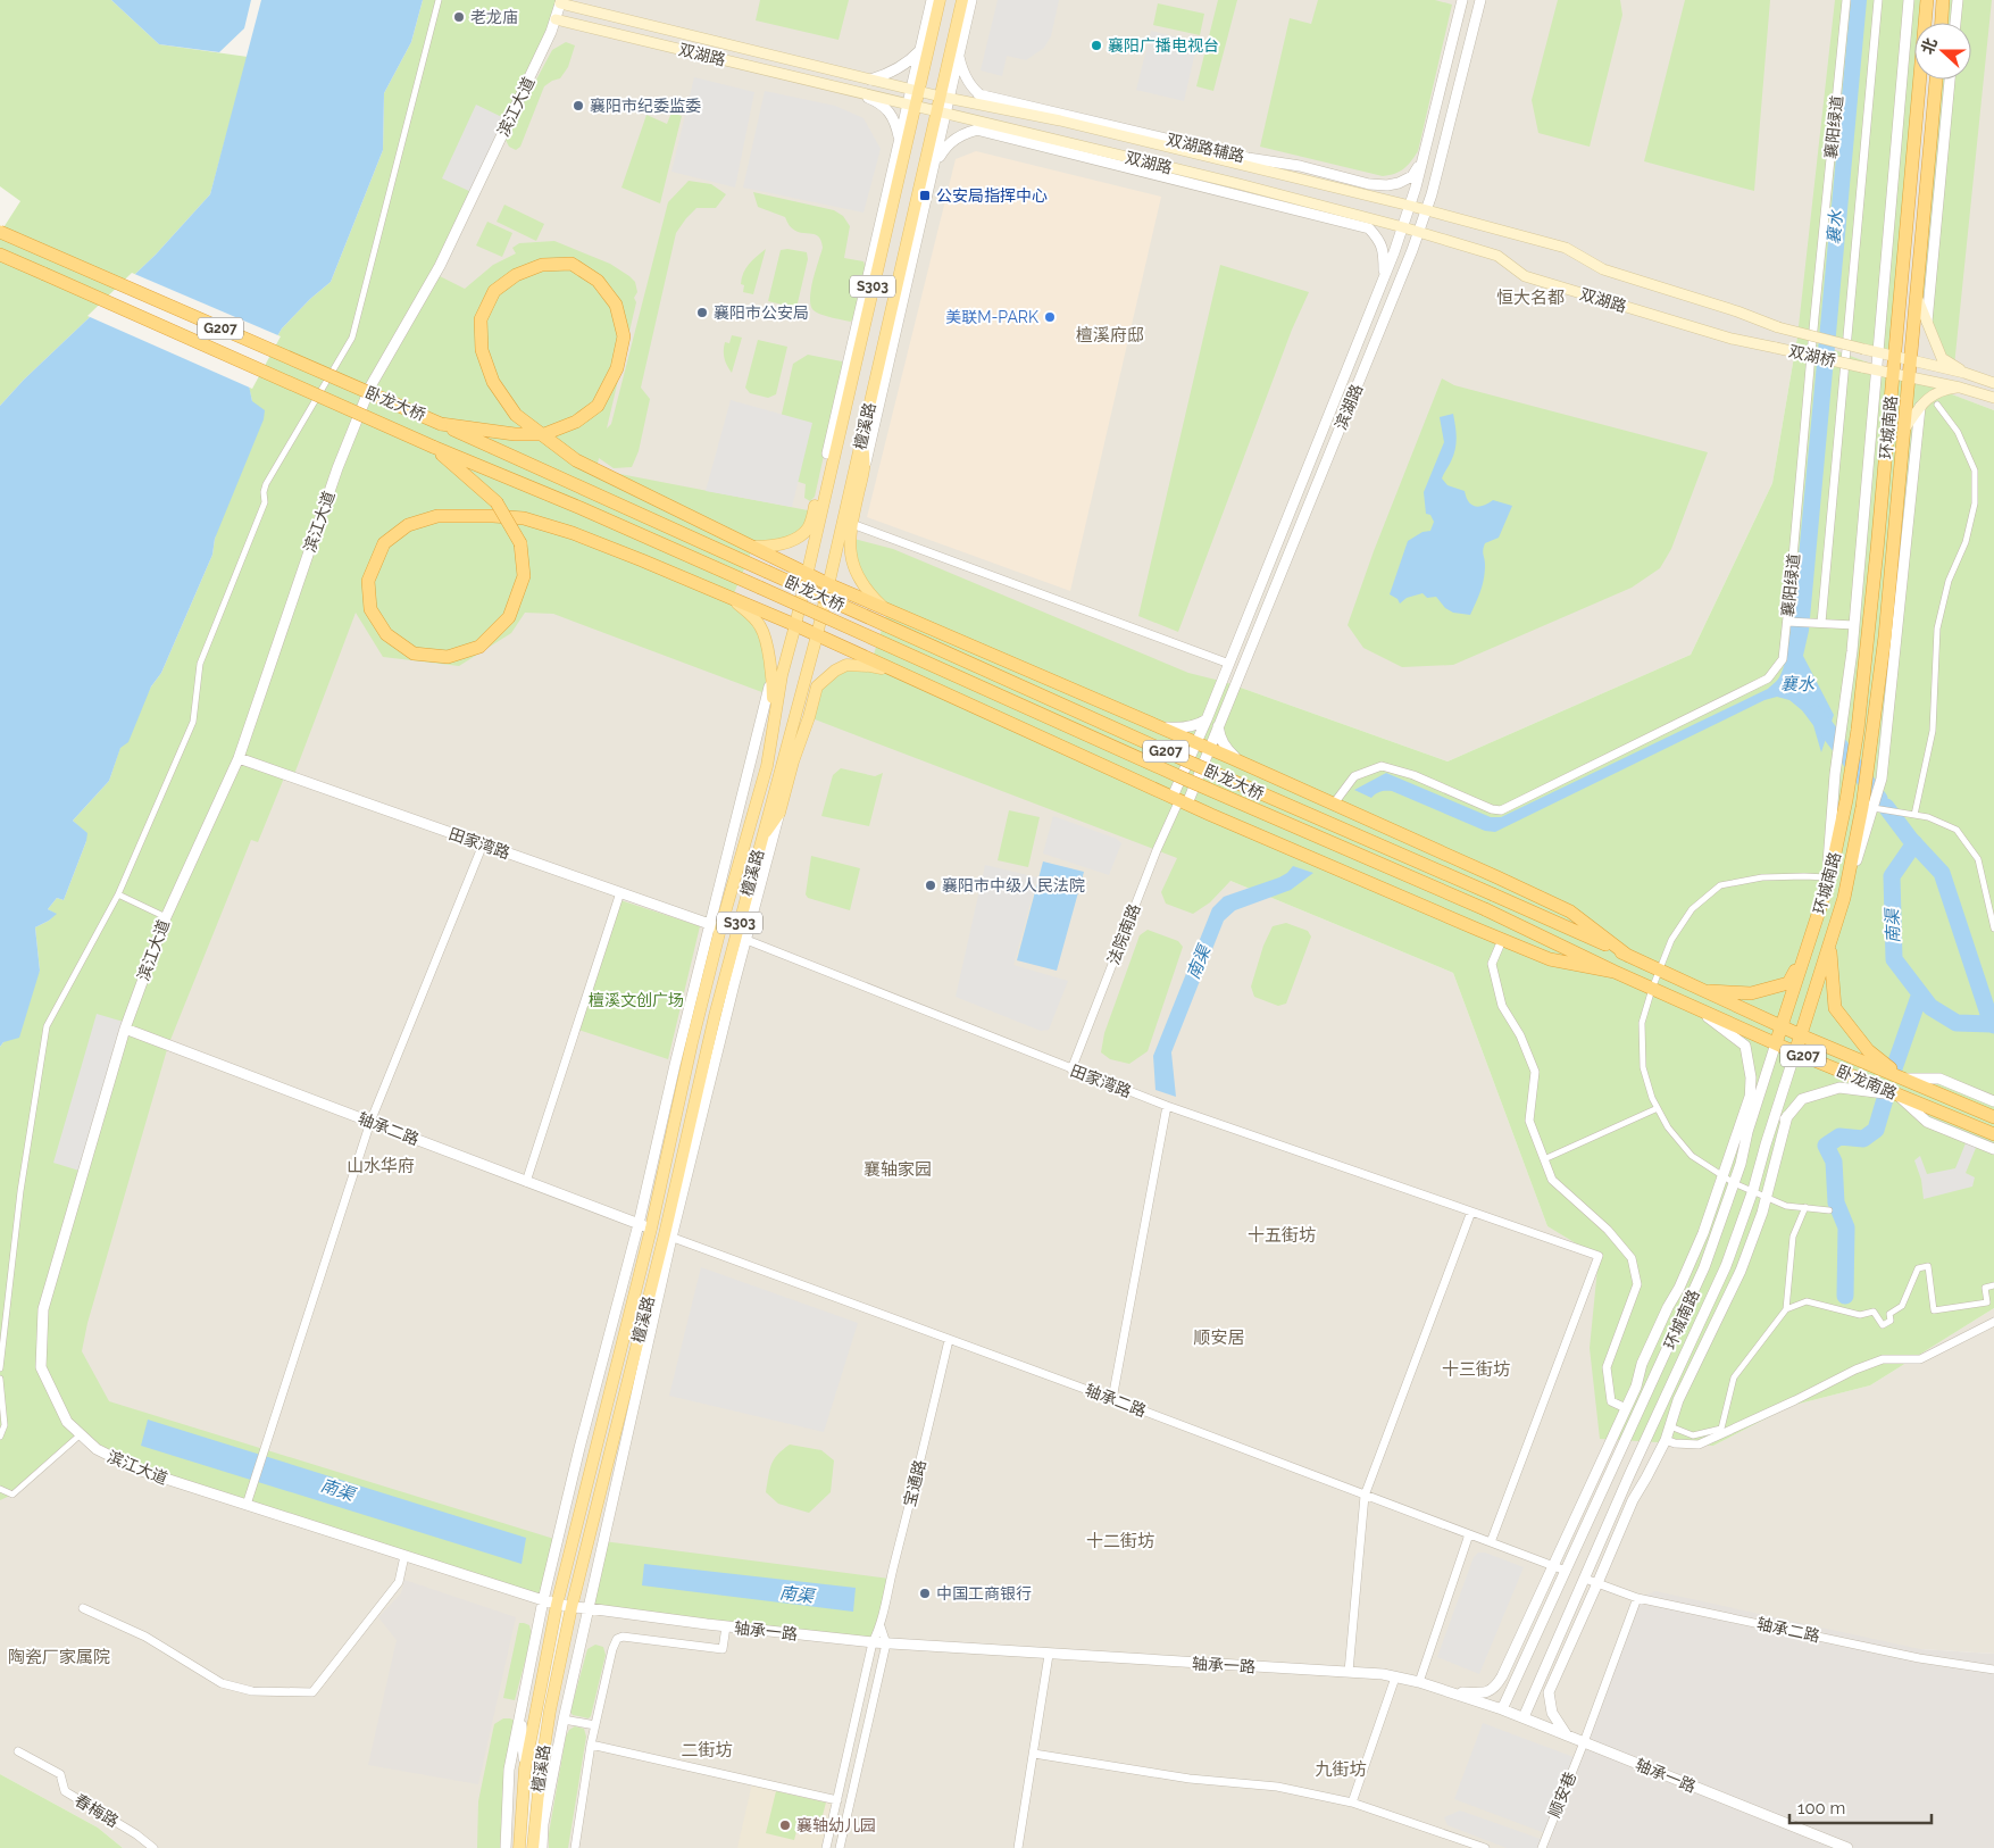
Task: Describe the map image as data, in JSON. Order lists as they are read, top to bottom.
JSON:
{
  "streets": {
    "highway": [
      "G207",
      "卧龙大桥",
      "环城南路",
      "卧龙南路"
    ],
    "main road": [
      "双湖路",
      "S303",
      "双湖桥",
      "檀溪路"
    ],
    "street": [
      "滨江大道",
      "襄阳绿道",
      "双湖路辅路",
      "滨湖路",
      "田家湾路",
      "法院南路",
      "轴承二路",
      "宝通路",
      "轴承一路",
      "顺安巷",
      "春梅路"
    ]
  },
  "crossings": [
    ["双湖路", "滨江大道"],
    ["双湖路", "双湖桥"],
    ["双湖路", "滨湖路"],
    ["双湖路", "檀溪路"],
    ["滨江大道", "檀溪路"],
    ["滨江大道", "田家湾路"],
    ["滨江大道", "轴承二路"],
    ["滨江大道", "轴承一路"],
    ["双湖路辅路", "滨湖路"],
    ["双湖桥", "环城南路"],
    ["卧龙大桥", "卧龙南路"],
    ["滨湖路", "法院南路"],
    ["檀溪路", "田家湾路"],
    ["檀溪路", "轴承二路"],
    ["檀溪路", "轴承一路"],
    ["环城南路", "卧龙南路"],
    ["环城南路", "轴承二路"],
    ["环城南路", "轴承一路"],
    ["田家湾路", "法院南路"],
    ["田家湾路", "轴承二路"],
    ["轴承二路", "宝通路"],
    ["轴承二路", "顺安巷"],
    ["宝通路", "轴承一路"],
    ["轴承一路", "顺安巷"]
  ],
  "districts": [
    "恒大名都",
    "檀溪府邸",
    "山水华府",
    "襄轴家园",
    "十五街坊",
    "顺安居",
    "十三街坊",
    "十二街坊",
    "陶瓷厂家属院",
    "二街坊",
    "九街坊"
  ],
  "water": ["襄水", "南渠"],
  "parks": ["檀溪文创广场"],
  "places": {
    "other": [
      "老龙庙",
      "襄阳广播电视台",
      "襄阳市纪委监委",
      "襄阳市公安局",
      "美联M-PARK",
      "襄阳市中级人民法院",
      "中国工商银行",
      "襄轴幼儿园"
    ],
    "transit": ["公安局指挥中心"]
  },
  "scale_bar": "100 m",
  "north": "left"
}
